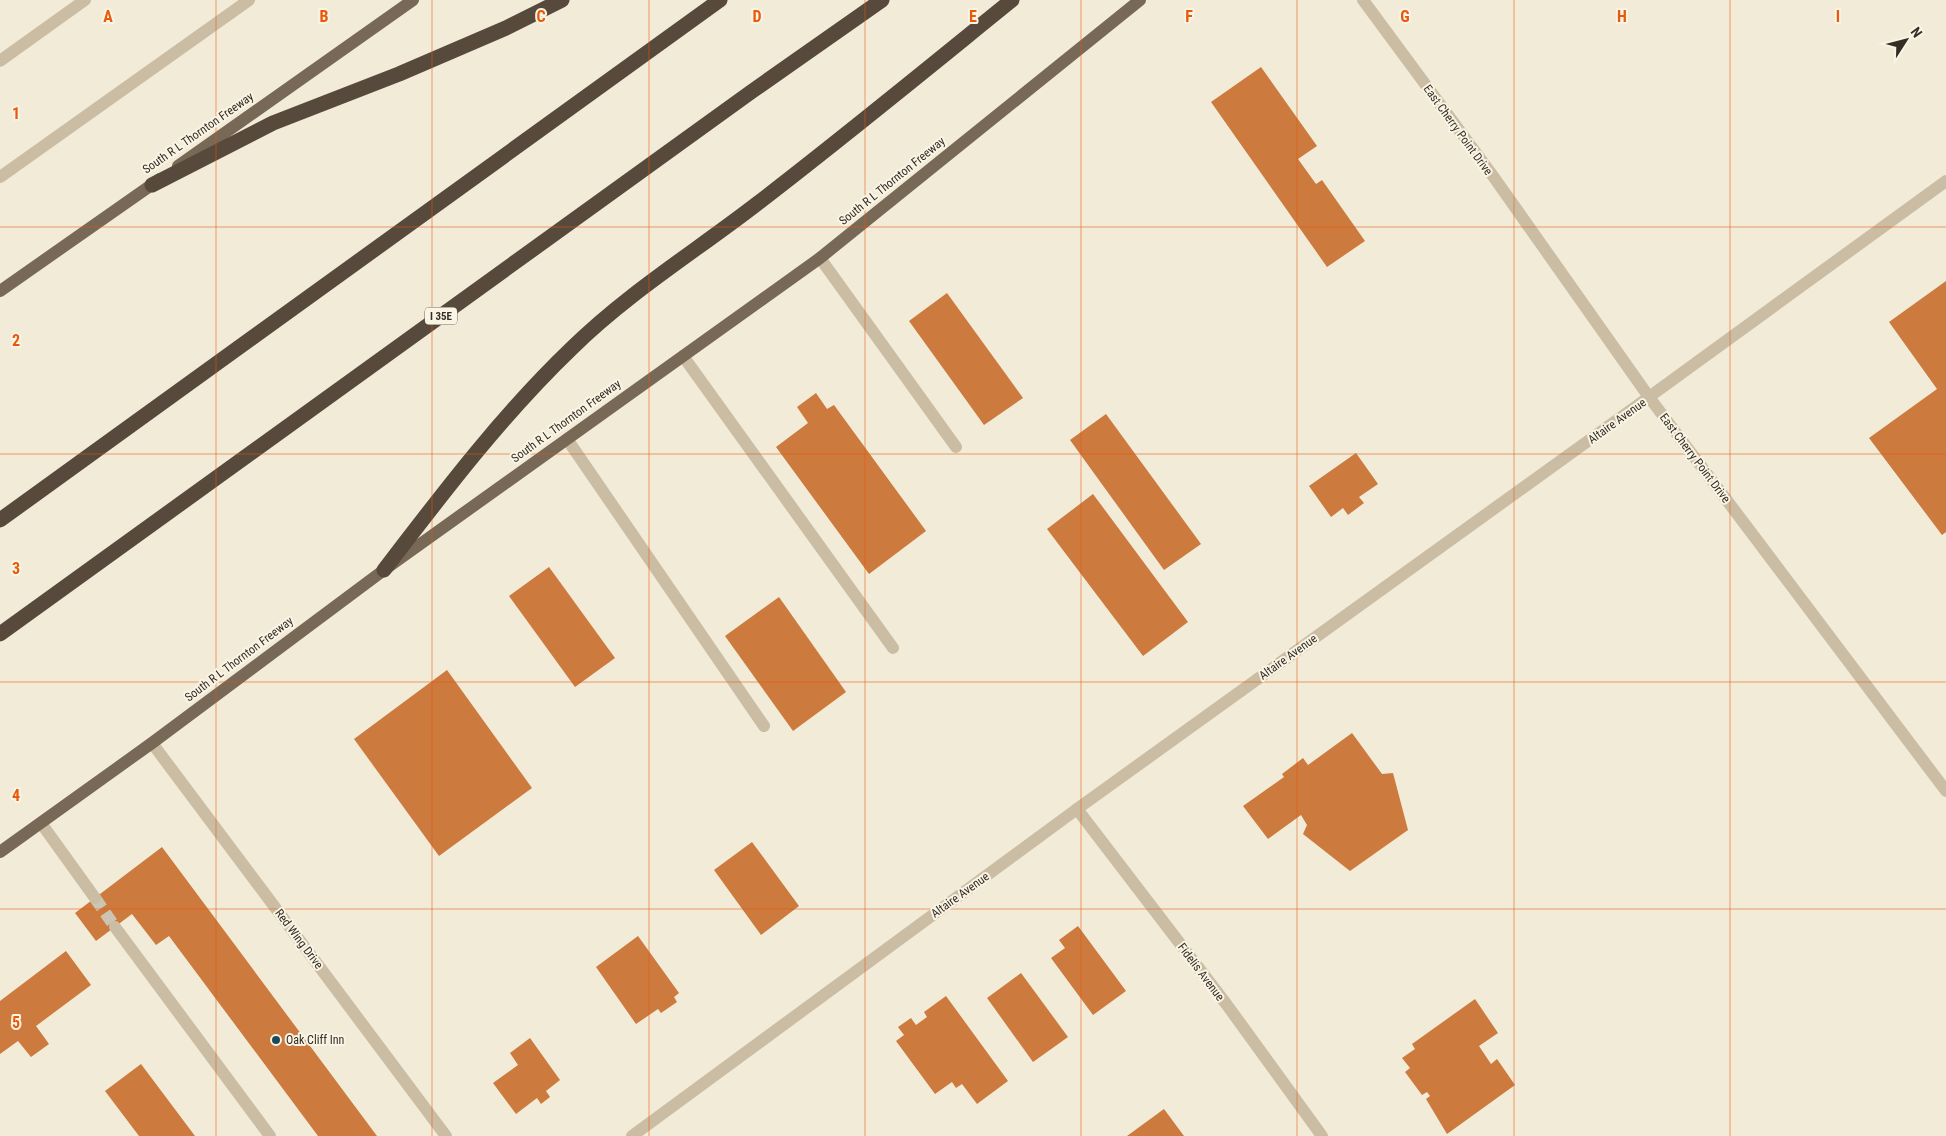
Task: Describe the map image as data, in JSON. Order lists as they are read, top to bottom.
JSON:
{
  "streets": {
    "highway": ["I 35E"],
    "main road": ["South R L Thornton Freeway"],
    "street": [
      "East Cherry Point Drive",
      "Altaire Avenue",
      "Red Wing Drive",
      "Fidelis Avenue"
    ]
  },
  "crossings": [
    ["East Cherry Point Drive", "Altaire Avenue"],
    ["South R L Thornton Freeway", "Red Wing Drive"],
    ["Altaire Avenue", "Fidelis Avenue"]
  ],
  "places": ["Oak Cliff Inn"],
  "north": "top right",
  "grid": {
    "columns": [
      "A",
      "B",
      "C",
      "D",
      "E",
      "F",
      "G",
      "H",
      "I"
    ],
    "rows": [
      "1",
      "2",
      "3",
      "4",
      "5"
    ]
  }
}
